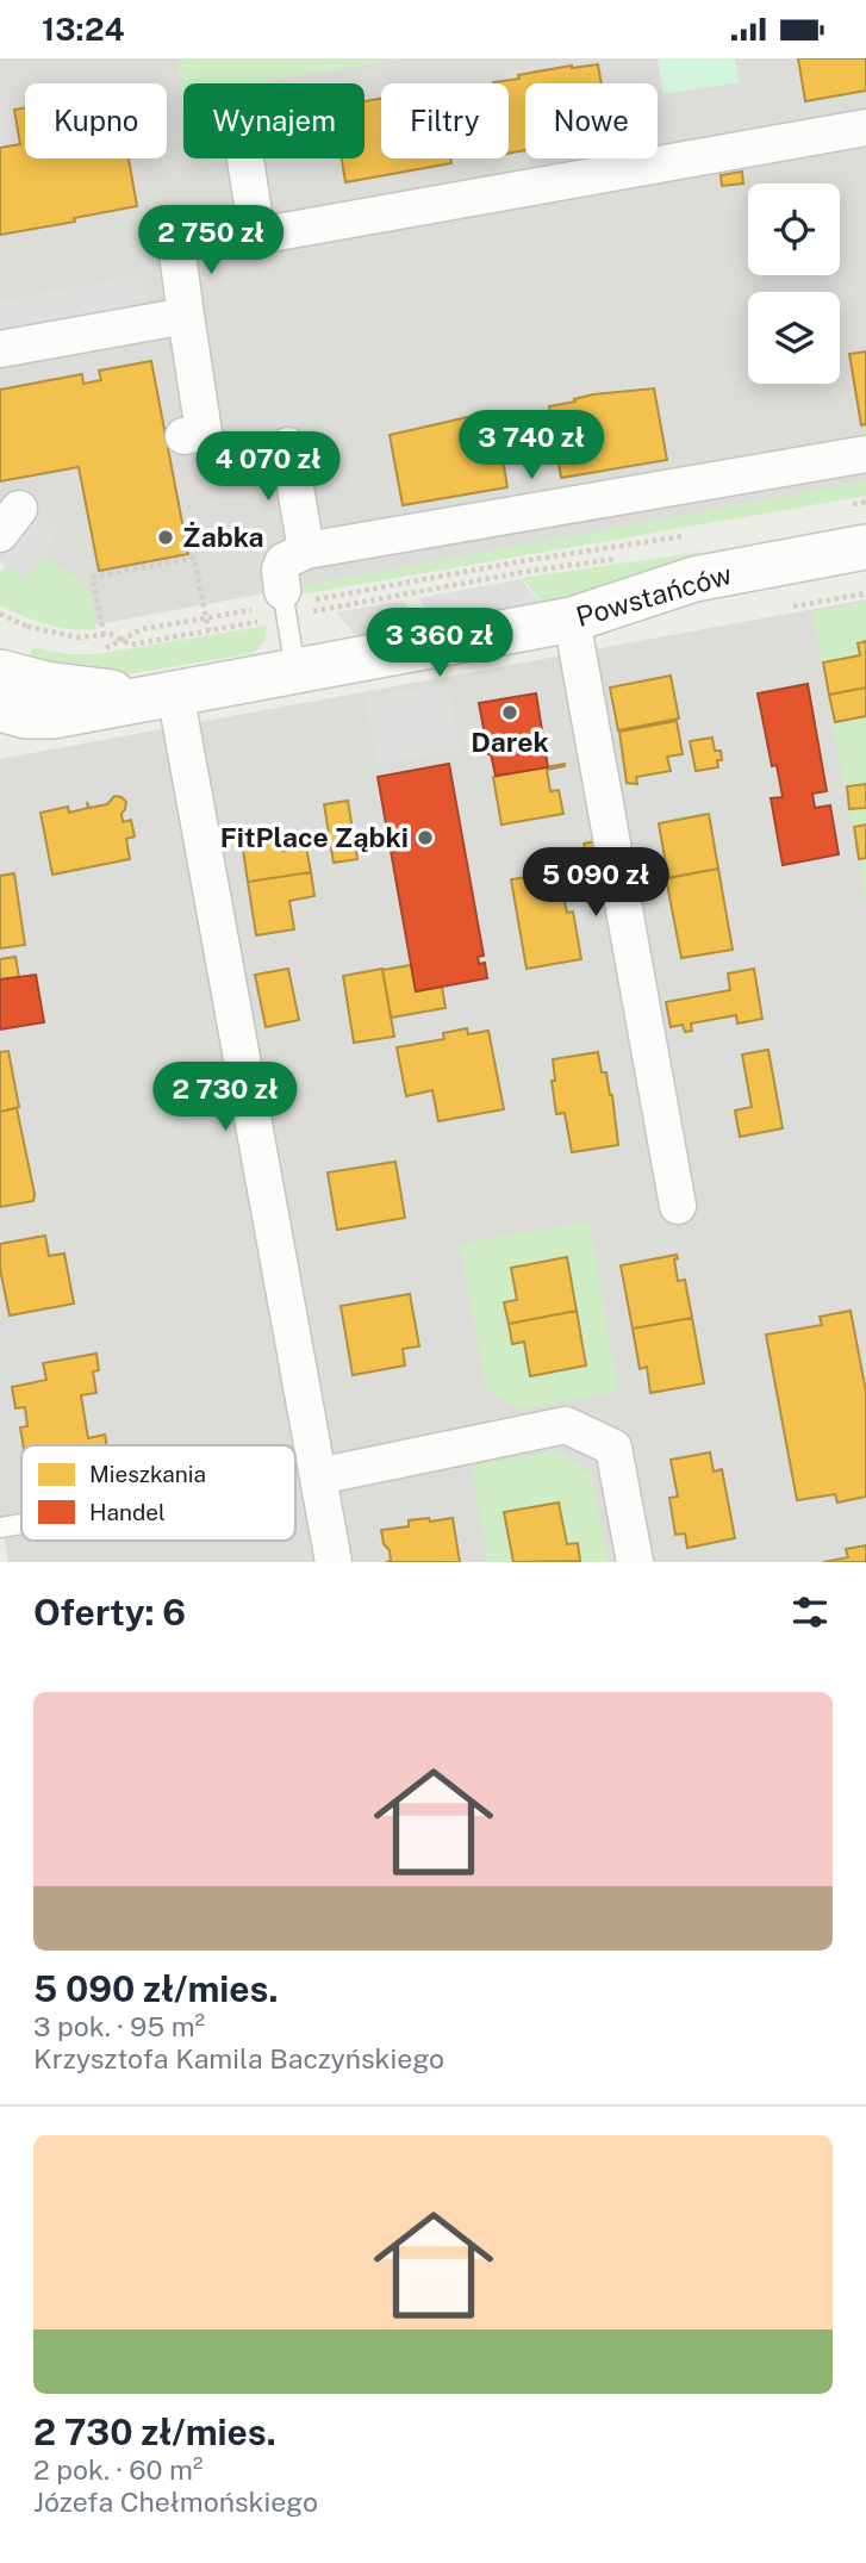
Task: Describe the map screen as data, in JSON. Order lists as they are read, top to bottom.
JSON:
{
  "streets": {
    "street": ["Powstańców"]
  },
  "places": ["Żabka", "Darek", "FitPlace Ząbki"],
  "legend": ["Mieszkania", "Handel"],
  "page": {
    "status": "13:24",
    "chip": [
      "Kupno",
      "Wynajem",
      "Filtry",
      "Nowe"
    ],
    "price": [
      "2 750 zł",
      "3 740 zł",
      "4 070 zł",
      "3 360 zł",
      "5 090 zł",
      "2 730 zł"
    ],
    "heading": "Oferty: 6",
    "list": [
      {
        "name": "5 090 zł/mies.",
        "note": "3 pok. · 95 m² · Krzysztofa Kamila Baczyńskiego"
      },
      {
        "name": "2 730 zł/mies.",
        "note": "2 pok. · 60 m² · Józefa Chełmońskiego"
      }
    ]
  }
}
